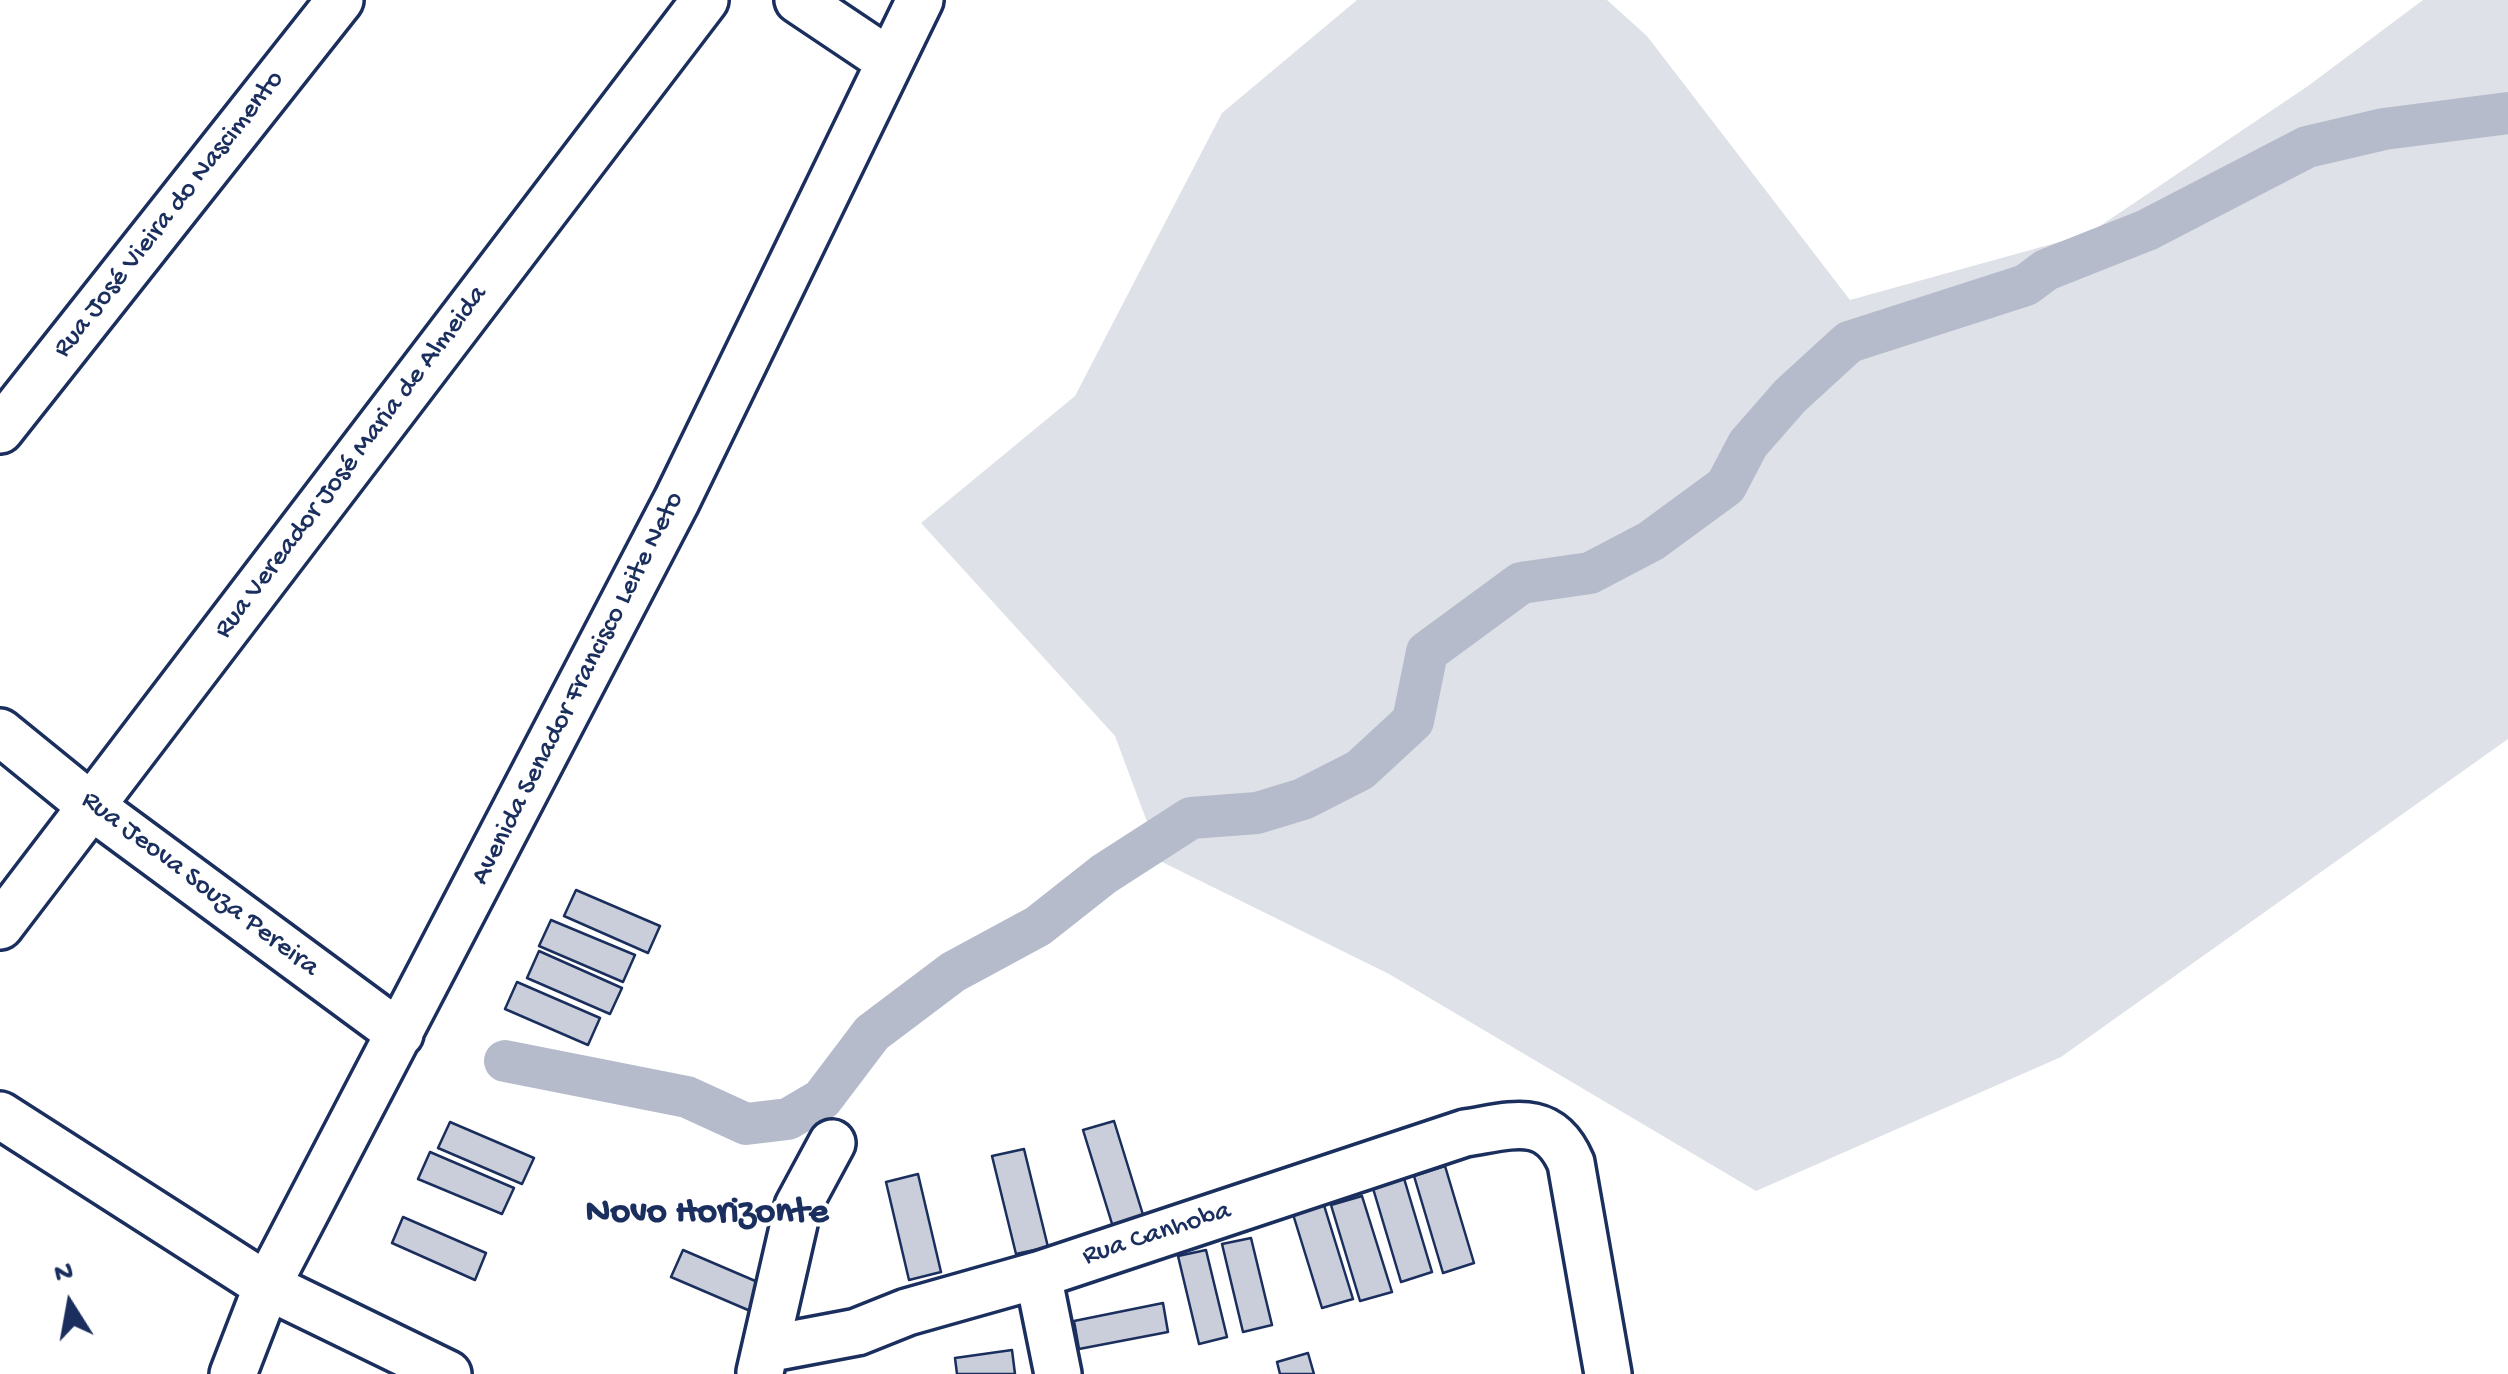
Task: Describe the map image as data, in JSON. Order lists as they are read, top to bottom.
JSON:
{
  "streets": {
    "street": [
      "Rua José Vieira do Nascimento",
      "Rua Vereador José Maria de Almeida",
      "Avenida Senador Francisco Leite Neto",
      "Rua Jeova Souza Pereira",
      "Rua Canhoba"
    ]
  },
  "crossings": [
    ["Rua Vereador José Maria de Almeida", "Rua Jeova Souza Pereira"],
    ["Avenida Senador Francisco Leite Neto", "Rua Jeova Souza Pereira"]
  ],
  "districts": ["Novo Horizonte"],
  "north": "top"
}
